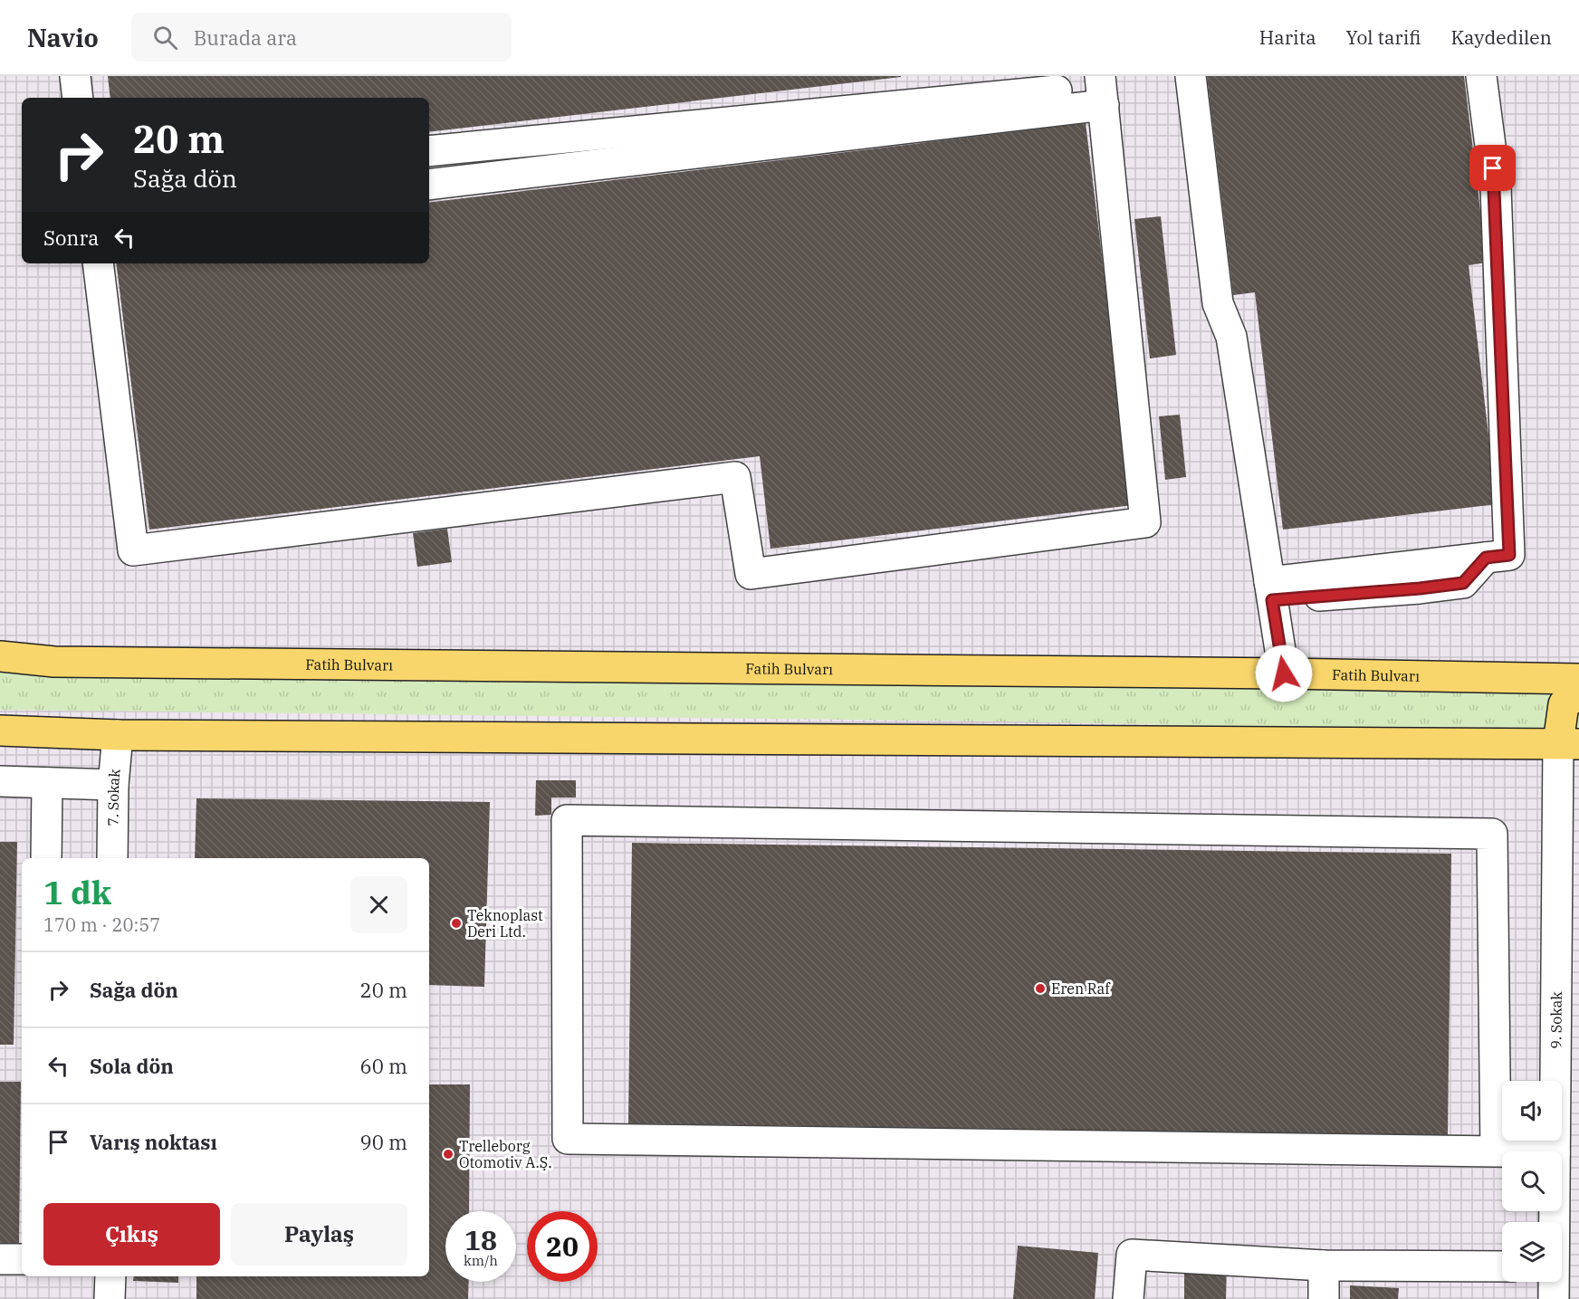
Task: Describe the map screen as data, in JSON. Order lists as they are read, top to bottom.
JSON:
{
  "streets": {
    "main road": ["Fatih Bulvarı"],
    "street": ["7. Sokak", "9. Sokak"]
  },
  "places": ["Teknoplast Deri Ltd.", "Eren Raf", "Trelleborg Otomotiv A.Ş."],
  "page": {
    "header": "Navio",
    "search": "Burada ara",
    "nav": ["Harita", "Yol tarifi", "Kaydedilen"],
    "turn": ["20 m", "Sağa dön"],
    "then": "Sonra",
    "heading": ["1 dk", "170 m · 20:57"],
    "list": [
      {
        "name": "Sağa dön",
        "value": "20 m"
      },
      {
        "name": "Sola dön",
        "value": "60 m"
      },
      {
        "name": "Varış noktası",
        "value": "90 m"
      }
    ],
    "buttons": ["Çıkış", "Paylaş"],
    "speed": "18 km/h",
    "limit": "20"
  }
}
